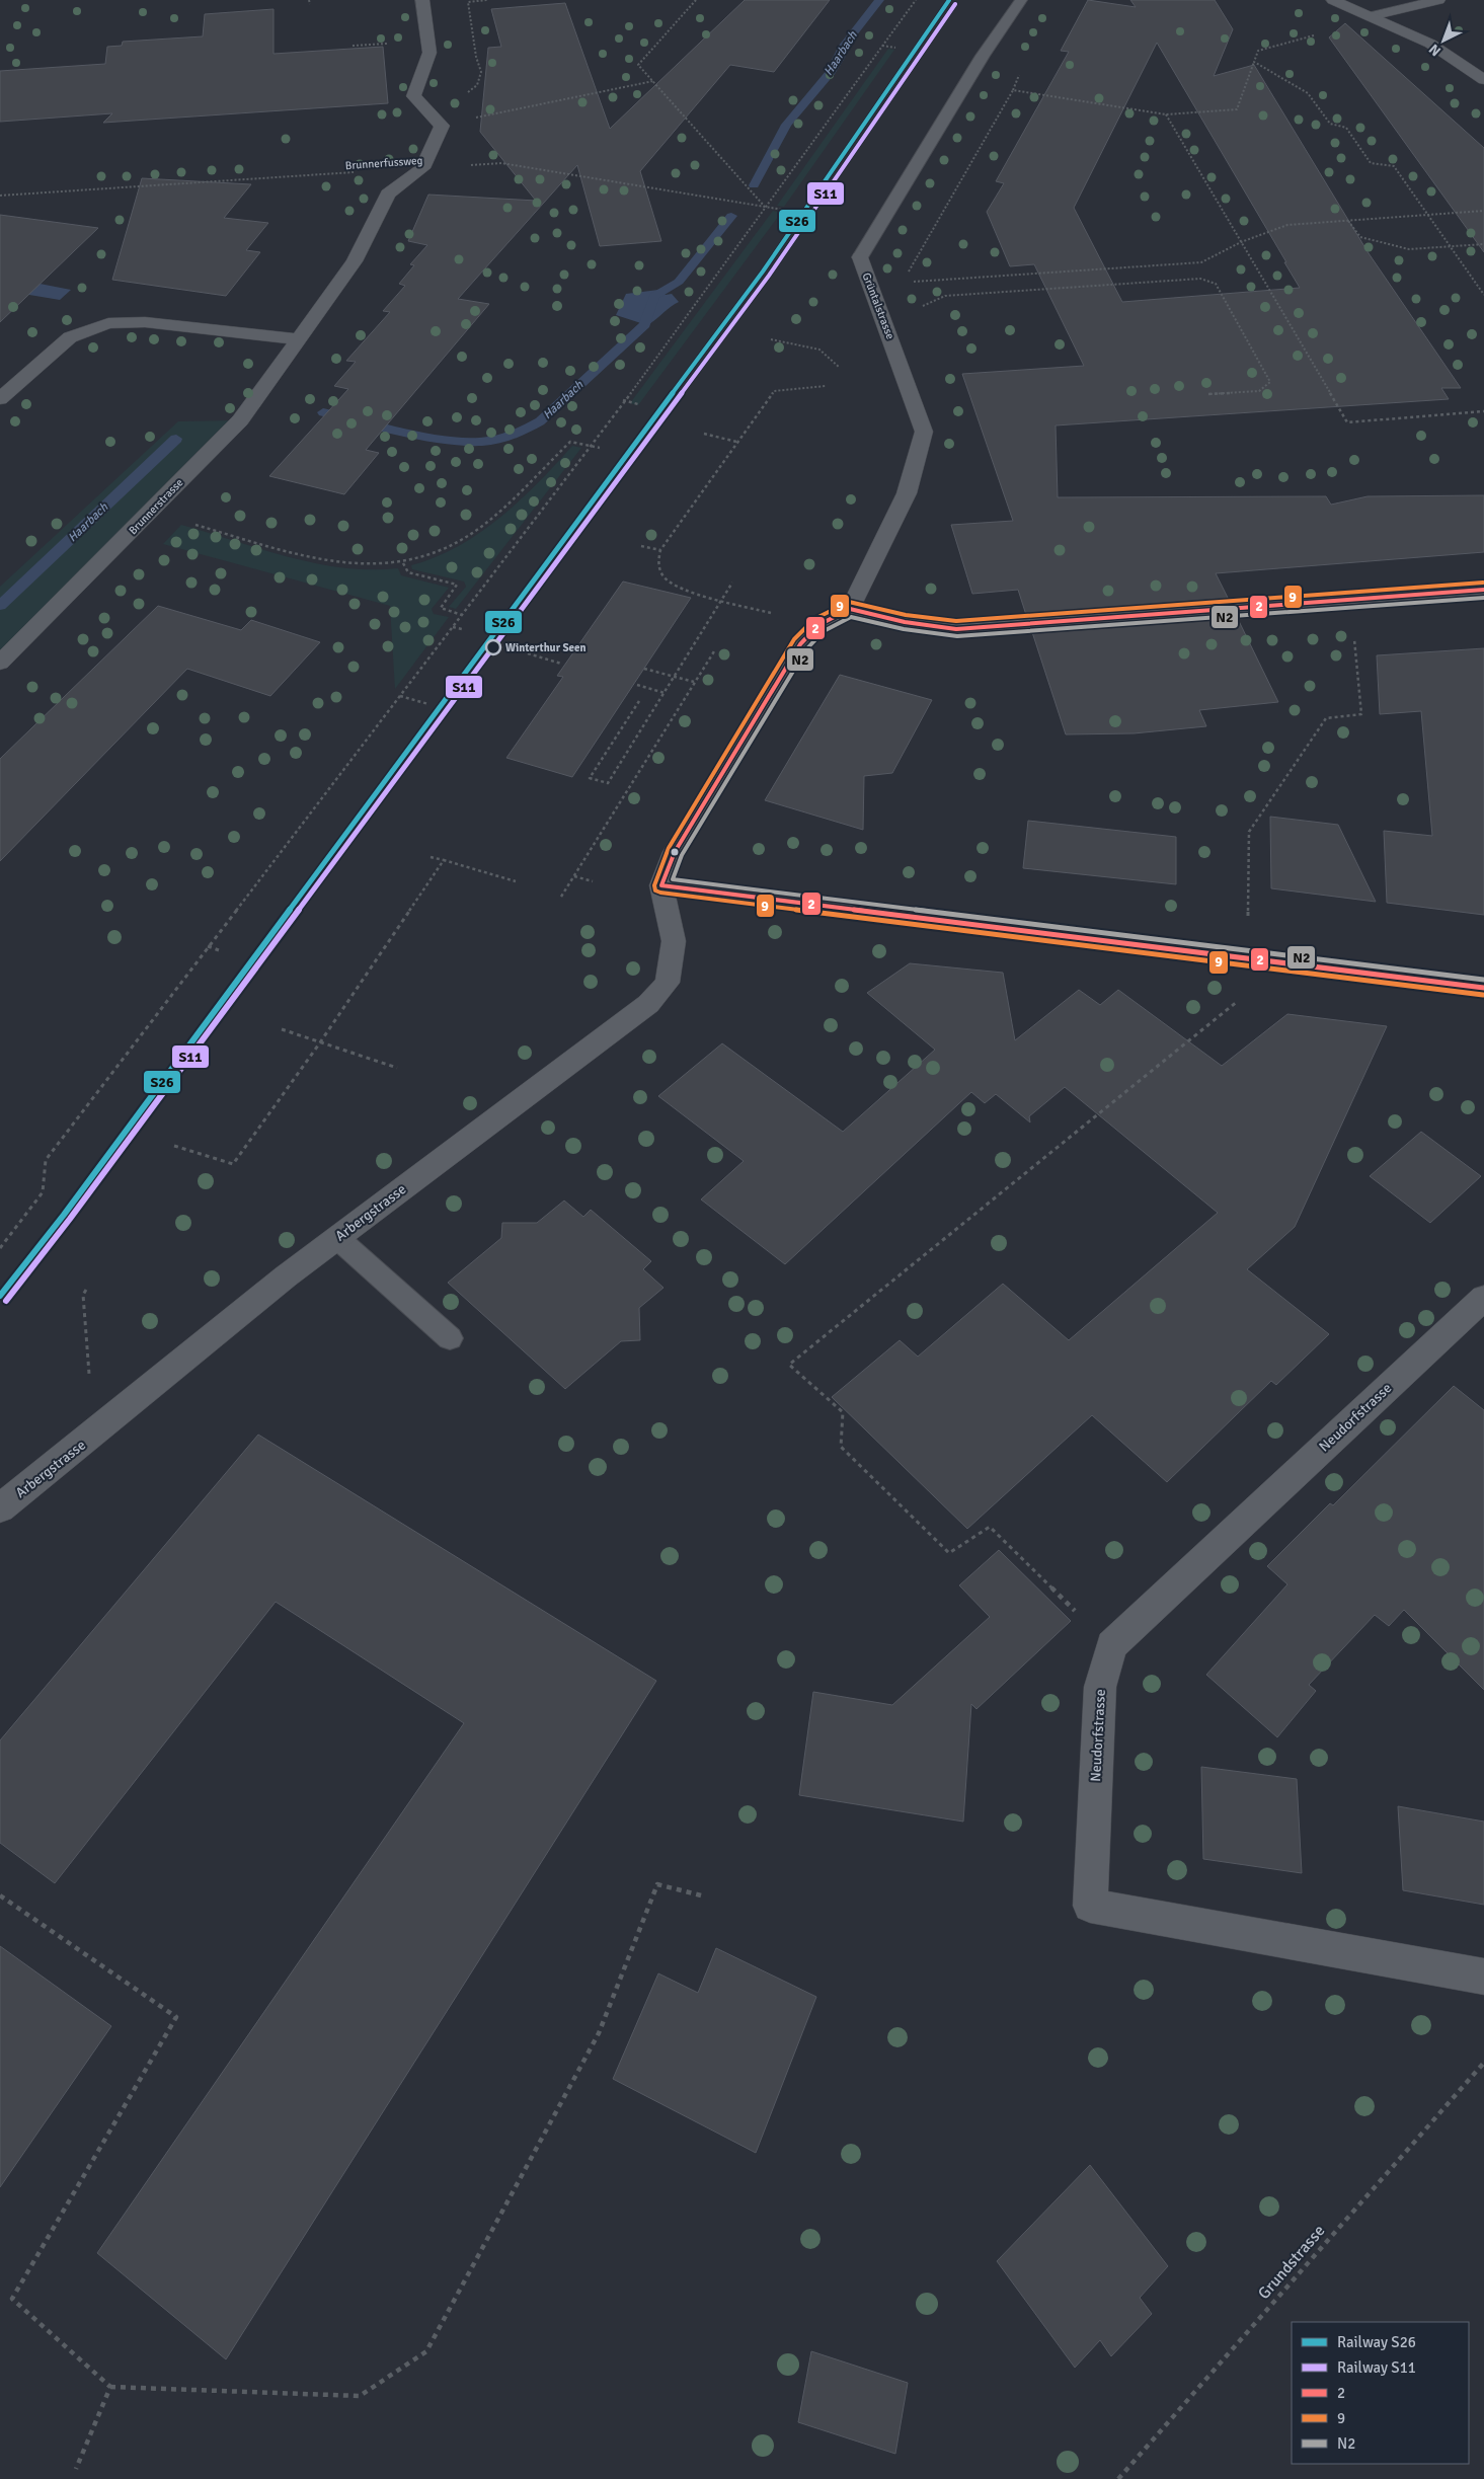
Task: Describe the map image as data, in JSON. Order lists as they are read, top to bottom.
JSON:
{
  "streets": {
    "street": [
      "Grüntalstrasse",
      "Brunnerstrasse",
      "Arbergstrasse",
      "Neudorfstrasse"
    ],
    "path": ["Brunnerfussweg", "Grundstrasse"]
  },
  "crossings": [
    ["Brunnerfussweg", "Brunnerstrasse"]
  ],
  "water": ["Haarbach"],
  "places": ["Winterthur Seen"],
  "lines": [
    "rail line S26",
    "rail line S11",
    "transit line 9",
    "transit line 2",
    "transit line N2"
  ],
  "legend": [
    "Railway S26",
    "Railway S11",
    "2",
    "9",
    "N2"
  ],
  "north": "bottom left"
}
